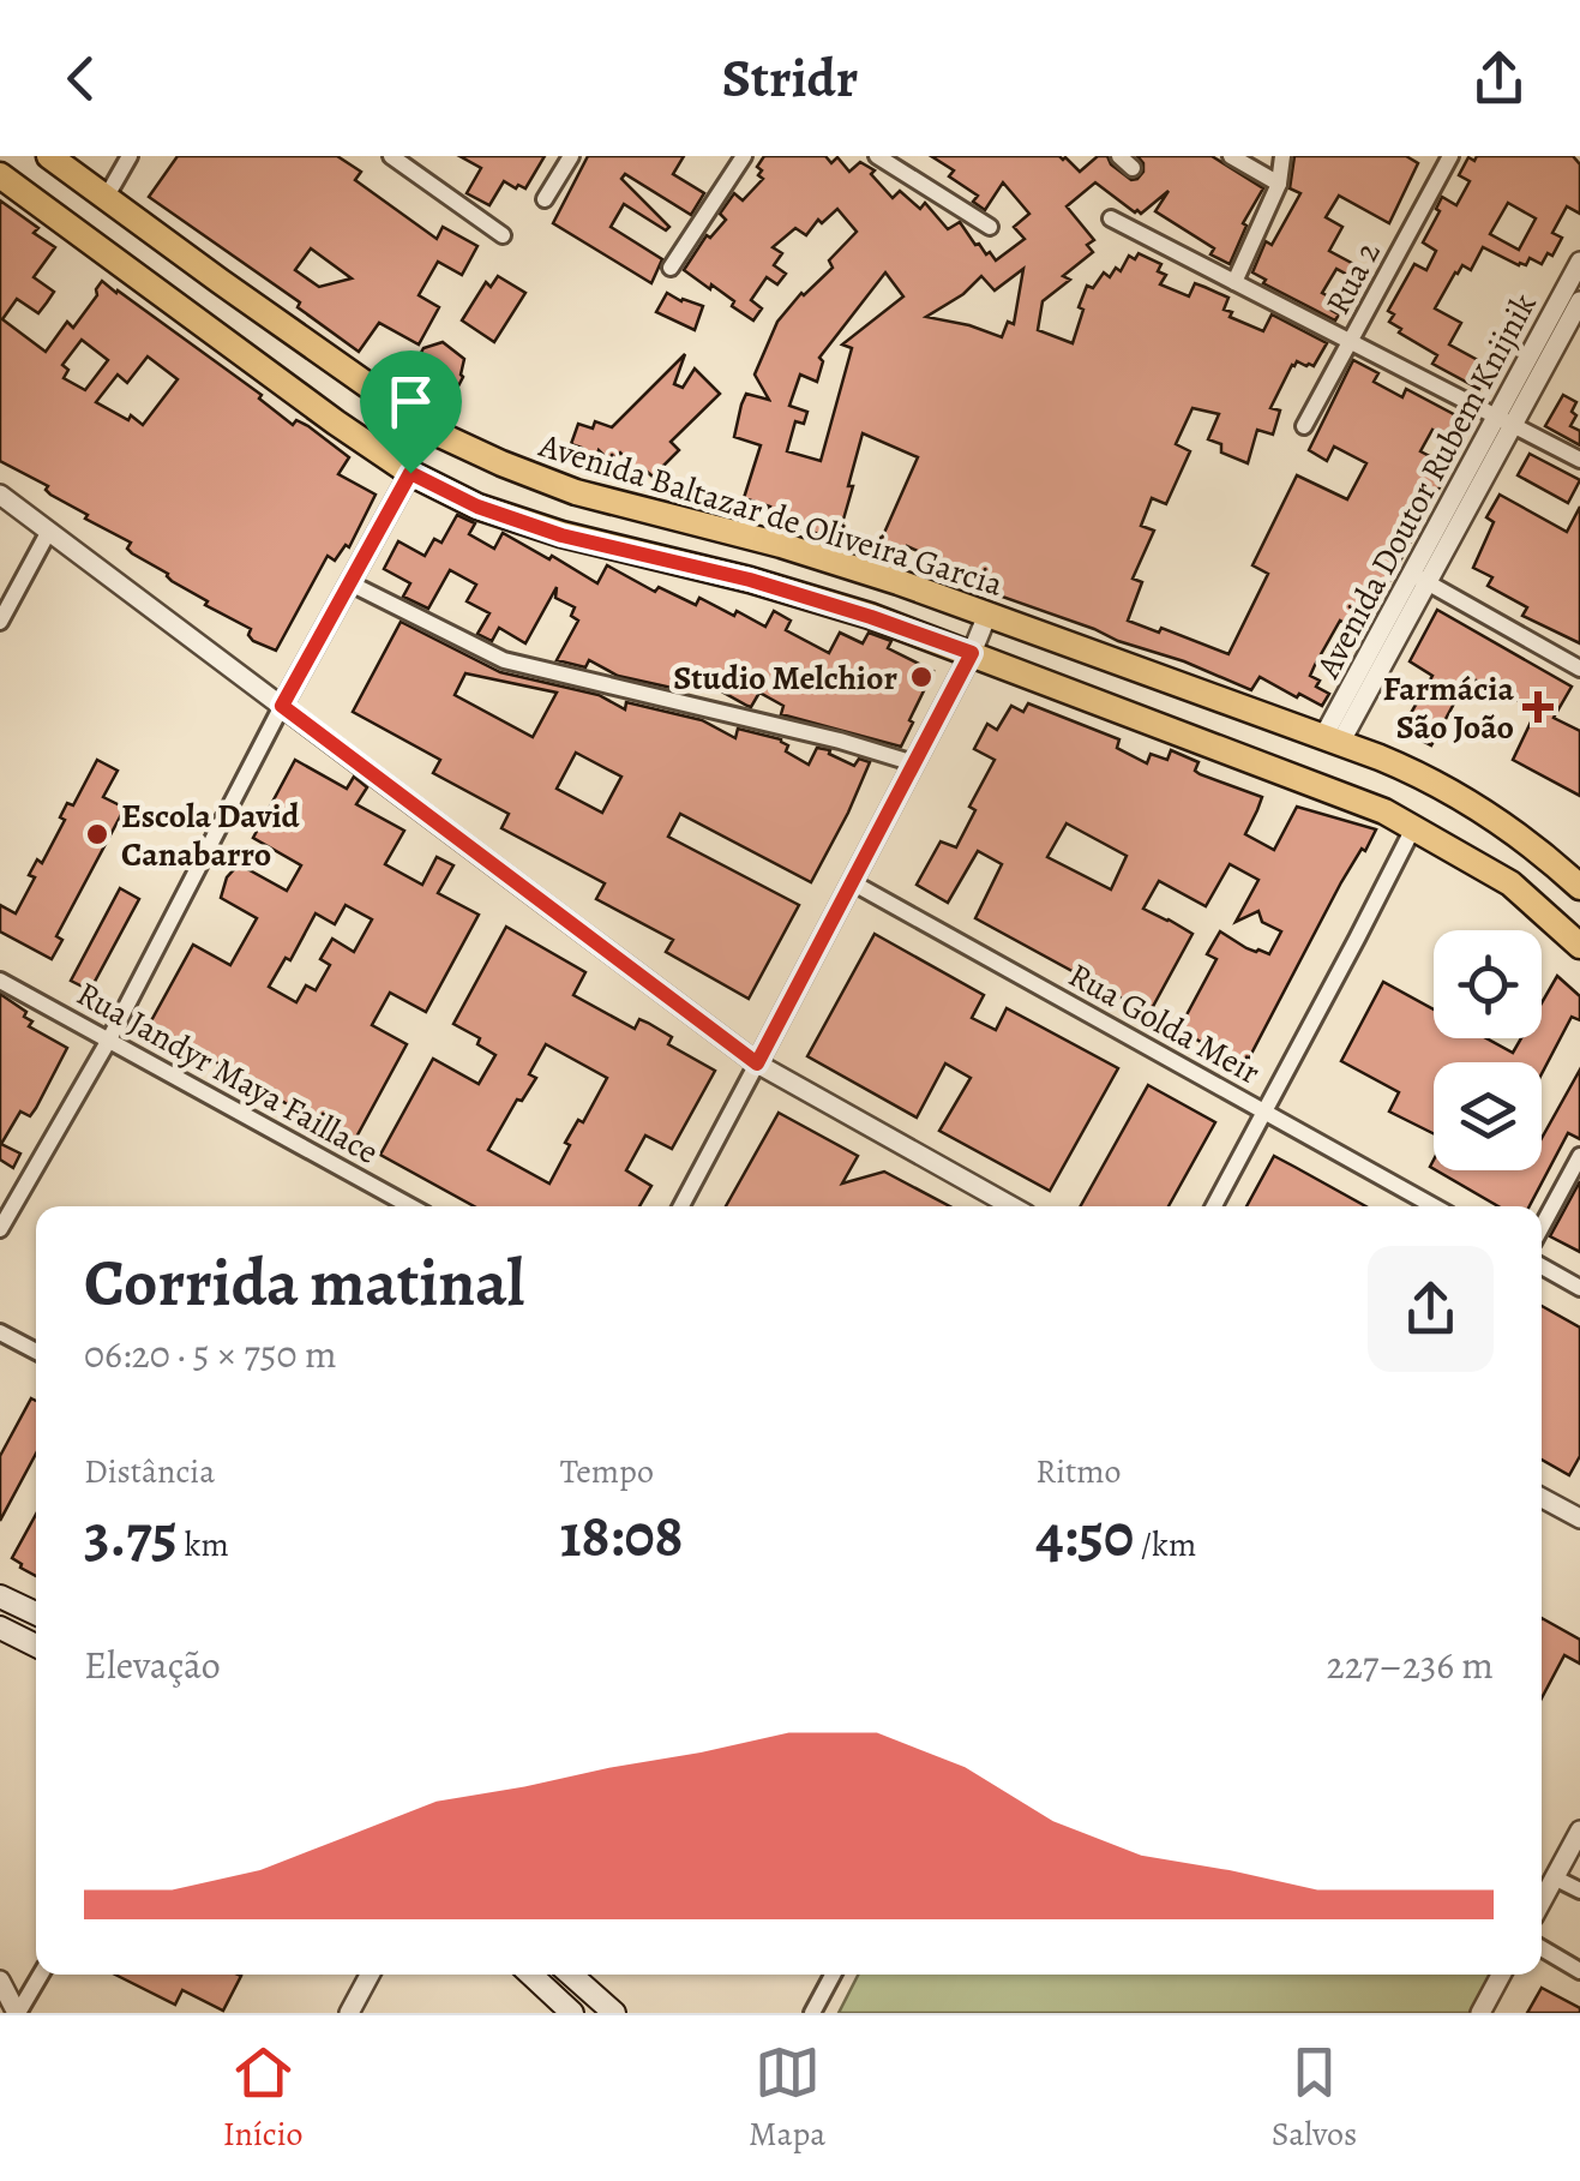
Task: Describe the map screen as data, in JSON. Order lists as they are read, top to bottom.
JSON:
{
  "streets": {
    "main road": ["Avenida Baltazar de Oliveira Garcia"],
    "street": [
      "Rua 2",
      "Avenida Doutor Rubem Knijnik",
      "Rua Golda Meir",
      "Rua Jandyr Maya Faillace"
    ]
  },
  "crossings": [
    ["Avenida Doutor Rubem Knijnik", "Avenida Baltazar de Oliveira Garcia"]
  ],
  "places": {
    "other": ["Studio Melchior", "Escola David Canabarro"],
    "health": ["Farmácia São João"]
  },
  "page": {
    "header": "Stridr",
    "heading": ["Corrida matinal", "06:20 · 5 × 750 m"],
    "stats": [
      ["Distância", "3.75 km"],
      ["Tempo", "18:08"],
      ["Ritmo", "4:50 /km"]
    ],
    "chart": ["Elevação", "227–236 m"],
    "tabs": ["Início", "Mapa", "Salvos"]
  }
}
